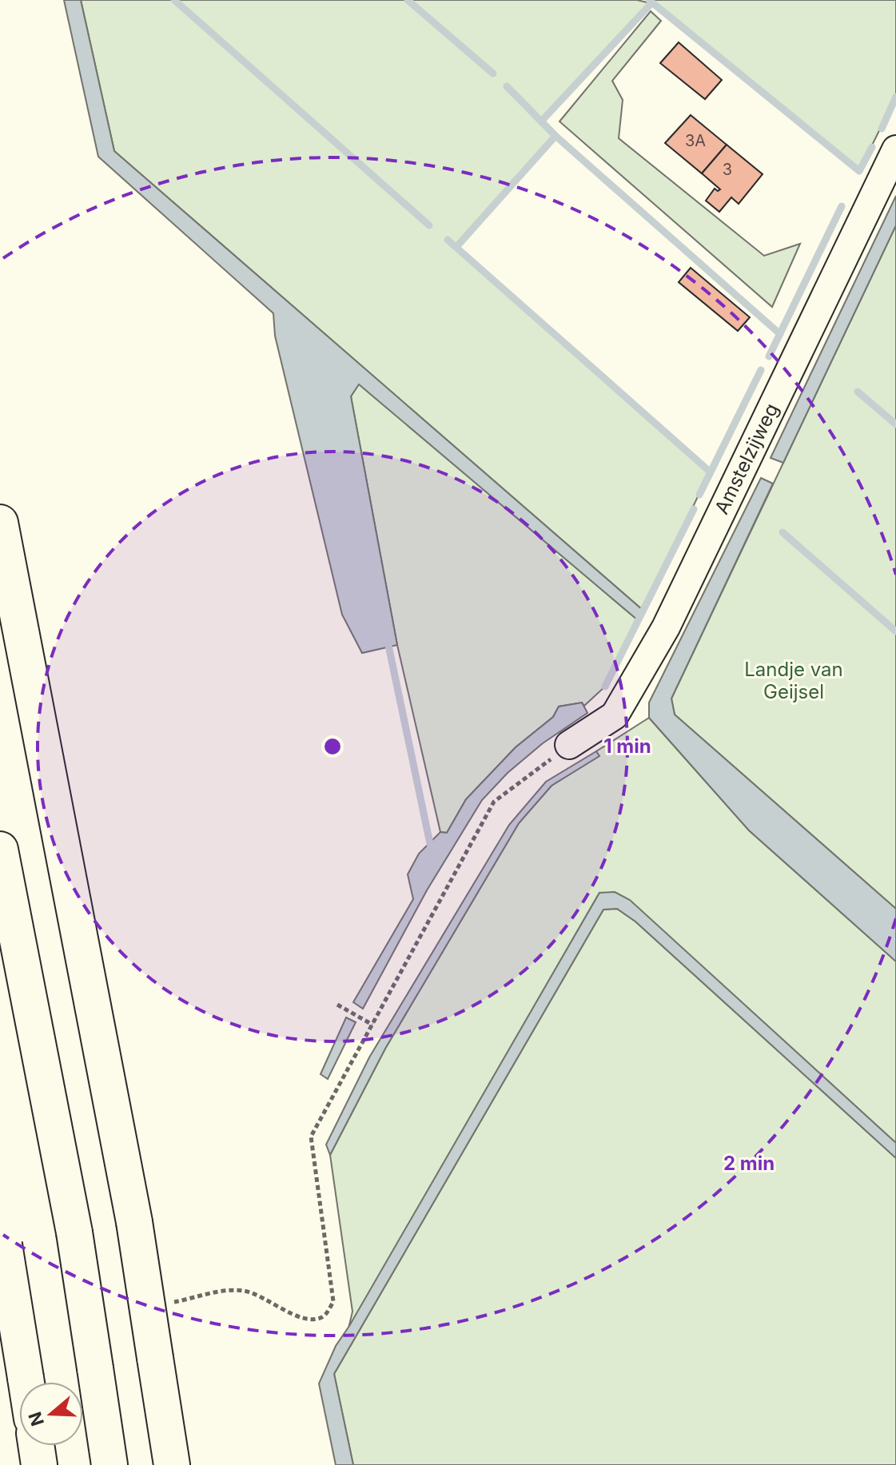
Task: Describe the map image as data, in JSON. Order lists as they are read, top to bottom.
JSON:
{
  "streets": {
    "street": ["Amstelzijweg"]
  },
  "parks": ["Landje van Geijsel"],
  "house_numbers": ["3A", "3"],
  "north": "left",
  "rings": ["1 min", "2 min"]
}
